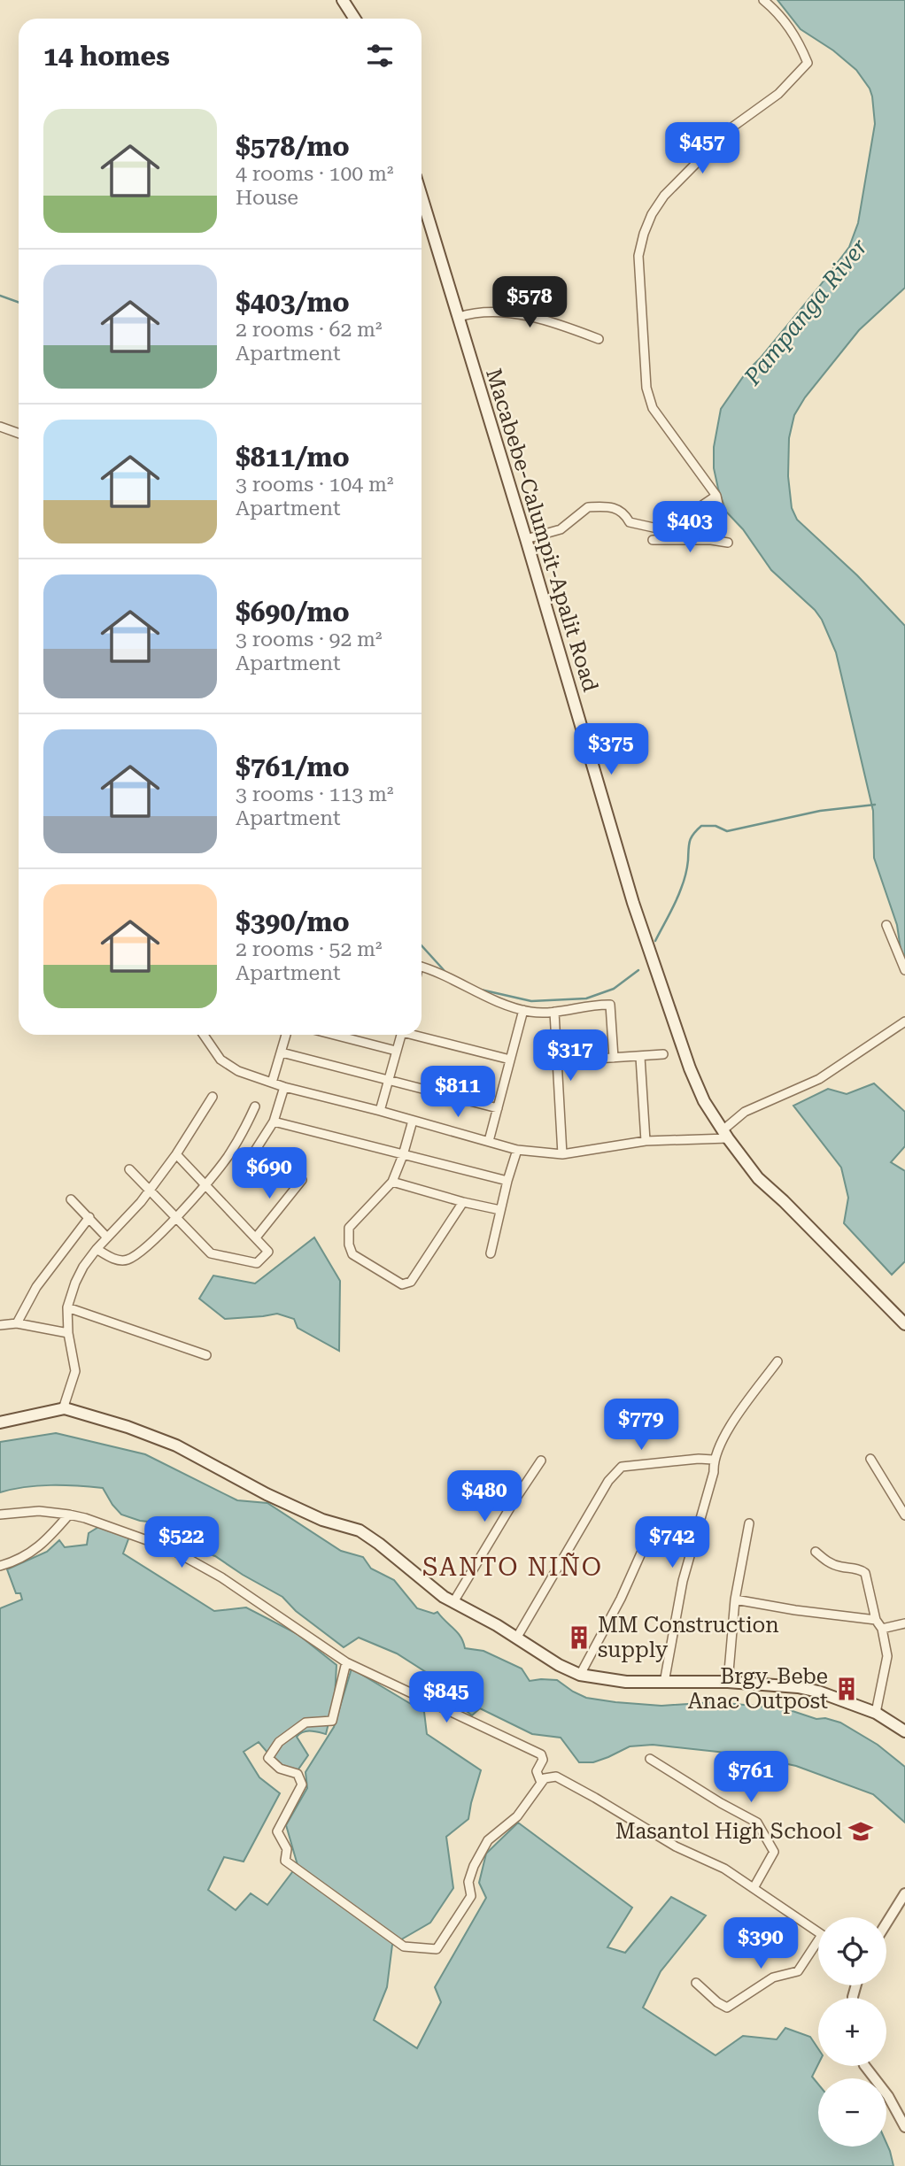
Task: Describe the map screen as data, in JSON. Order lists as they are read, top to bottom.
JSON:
{
  "streets": {
    "main road": ["Macabebe-Calumpit-Apalit Road"]
  },
  "districts": ["SANTO NIÑO"],
  "water": ["Pampanga River"],
  "places": {
    "building": ["MM Construction supply", "Brgy. Bebe Anac Outpost"],
    "school or university": ["Masantol High School"]
  },
  "page": {
    "heading": "14 homes",
    "list": [
      {
        "name": "$578/mo",
        "note": "4 rooms · 100 m² · House"
      },
      {
        "name": "$403/mo",
        "note": "2 rooms · 62 m² · Apartment"
      },
      {
        "name": "$811/mo",
        "note": "3 rooms · 104 m² · Apartment"
      },
      {
        "name": "$690/mo",
        "note": "3 rooms · 92 m² · Apartment"
      },
      {
        "name": "$761/mo",
        "note": "3 rooms · 113 m² · Apartment"
      },
      {
        "name": "$390/mo",
        "note": "2 rooms · 52 m² · Apartment"
      }
    ],
    "price": [
      "$457",
      "$578",
      "$403",
      "$375",
      "$317",
      "$811",
      "$690",
      "$779",
      "$480",
      "$522",
      "$742",
      "$845",
      "$761",
      "$390"
    ],
    "map_buttons": ["+", "−"]
  }
}
